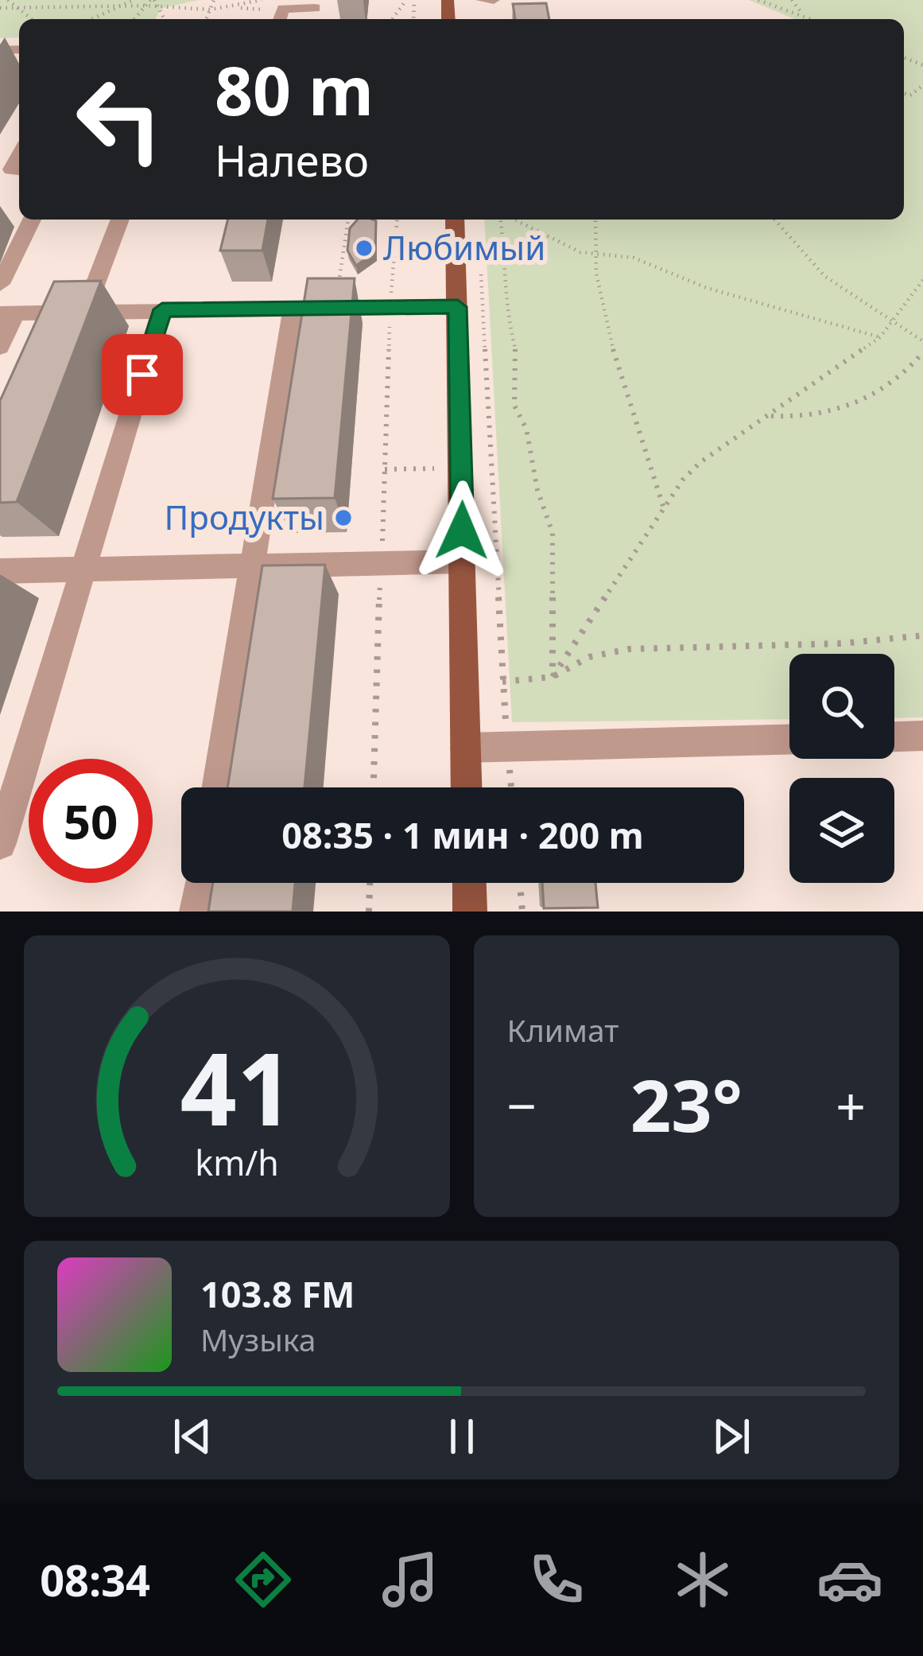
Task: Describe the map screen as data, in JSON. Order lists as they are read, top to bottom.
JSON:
{
  "places": ["Любимый", "Продукты"],
  "page": {
    "turn": ["80 m", "Налево"],
    "limit": "50",
    "trip": "08:35 · 1 мин · 200 m",
    "tile": "Климат",
    "heat": ["−", "23°", "+"],
    "song": ["103.8 FM", "Музыка"],
    "tabs": "08:34",
    "gauge": ["41", "km/h"]
  }
}
